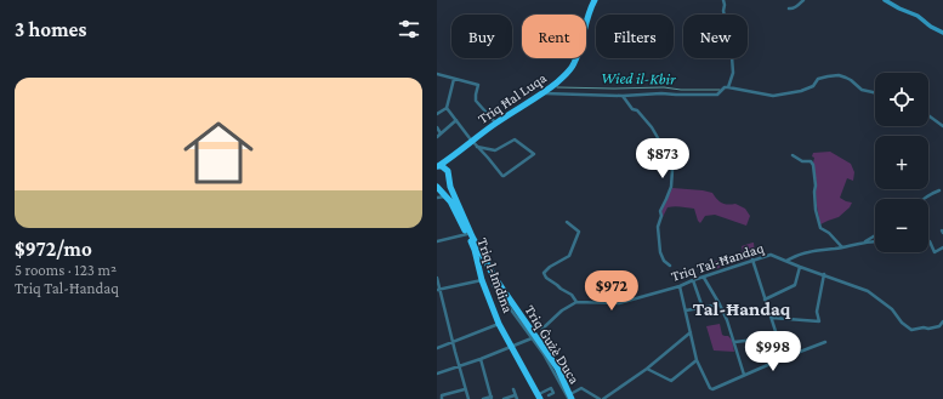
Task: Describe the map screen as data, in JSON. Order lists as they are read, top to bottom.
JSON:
{
  "streets": {
    "highway": ["Triq Ħal Luqa", "Triq l-Imdina", "Triq Ġużè Duca"],
    "street": ["Triq Tal-Ħandaq"]
  },
  "crossings": [
    ["Triq Ħal Luqa", "Triq Ġużè Duca"]
  ],
  "districts": ["Tal-Ħandaq"],
  "water": ["Wied il-Kbir"],
  "page": {
    "heading": "3 homes",
    "chip": [
      "Buy",
      "Rent",
      "Filters",
      "New"
    ],
    "list": [
      {
        "name": "$972/mo",
        "note": "5 rooms · 123 m² · Triq Tal-Ħandaq"
      }
    ],
    "map_buttons": ["+", "−"],
    "price": ["$873", "$972", "$998"]
  }
}
